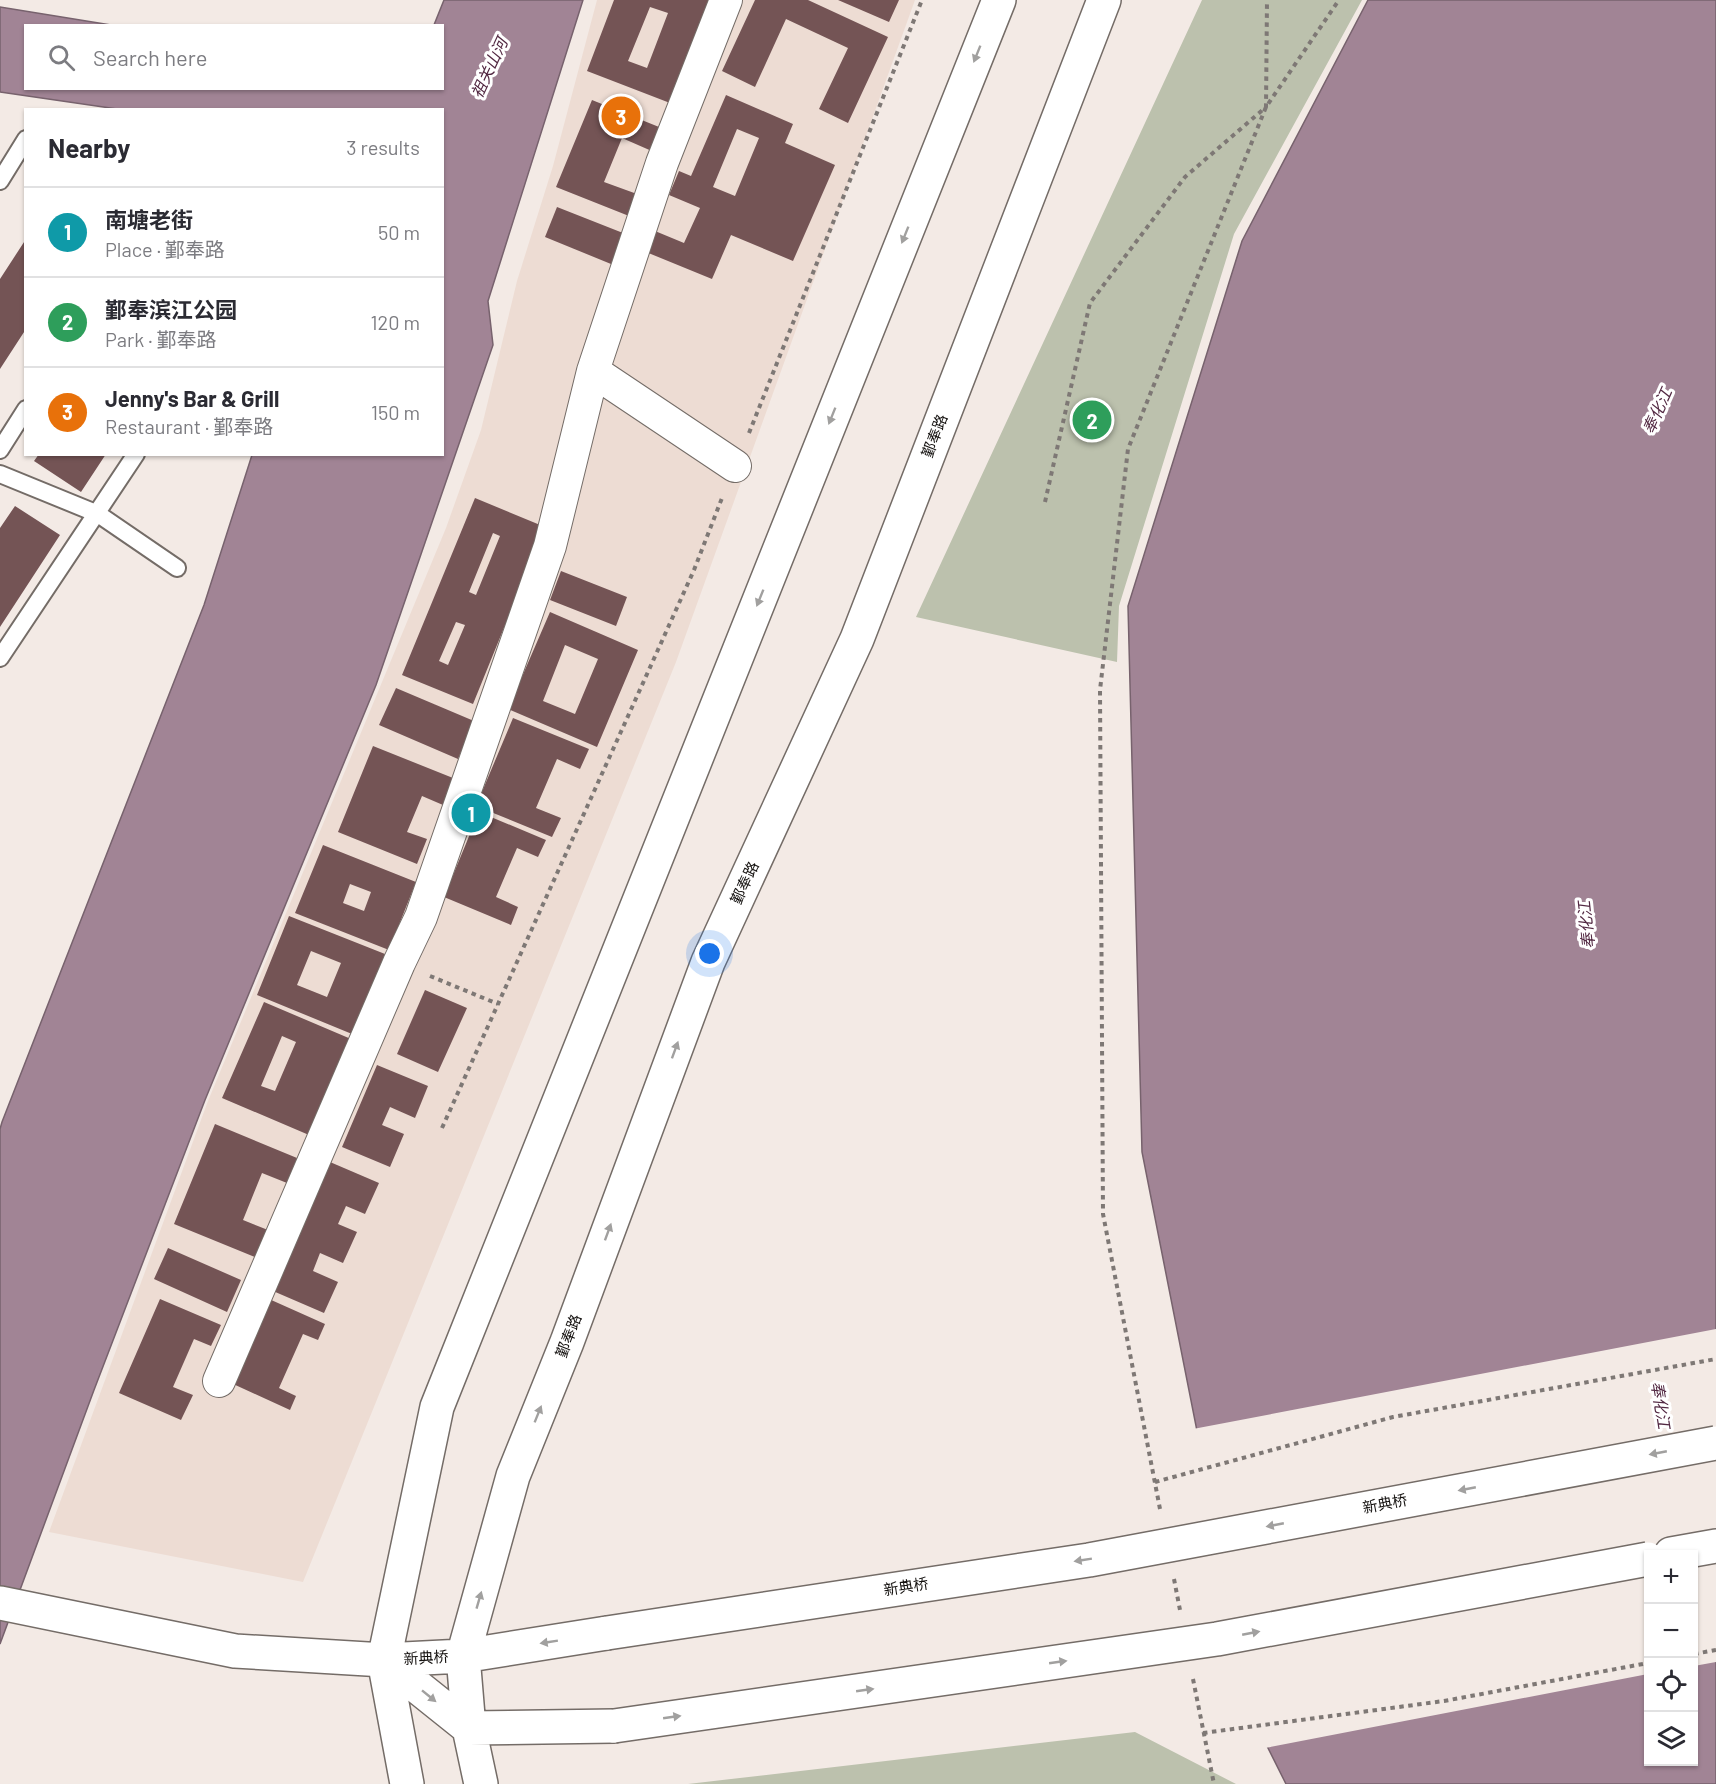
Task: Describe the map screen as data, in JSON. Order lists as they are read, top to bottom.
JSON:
{
  "streets": {
    "main road": ["鄞奉路", "新典桥"]
  },
  "crossings": [
    ["鄞奉路", "新典桥"]
  ],
  "water": ["祖关山河", "奉化江"],
  "page": {
    "search": "Search here",
    "pins": ["3", "2", "1"],
    "heading": ["Nearby", "3 results"],
    "list": [
      {
        "mark": "1",
        "name": "南塘老街",
        "note": "Place · 鄞奉路",
        "value": "50 m"
      },
      {
        "mark": "2",
        "name": "鄞奉滨江公园",
        "note": "Park · 鄞奉路",
        "value": "120 m"
      },
      {
        "mark": "3",
        "name": "Jenny's Bar & Grill",
        "note": "Restaurant · 鄞奉路",
        "value": "150 m"
      }
    ],
    "map_buttons": ["+", "−"]
  }
}
